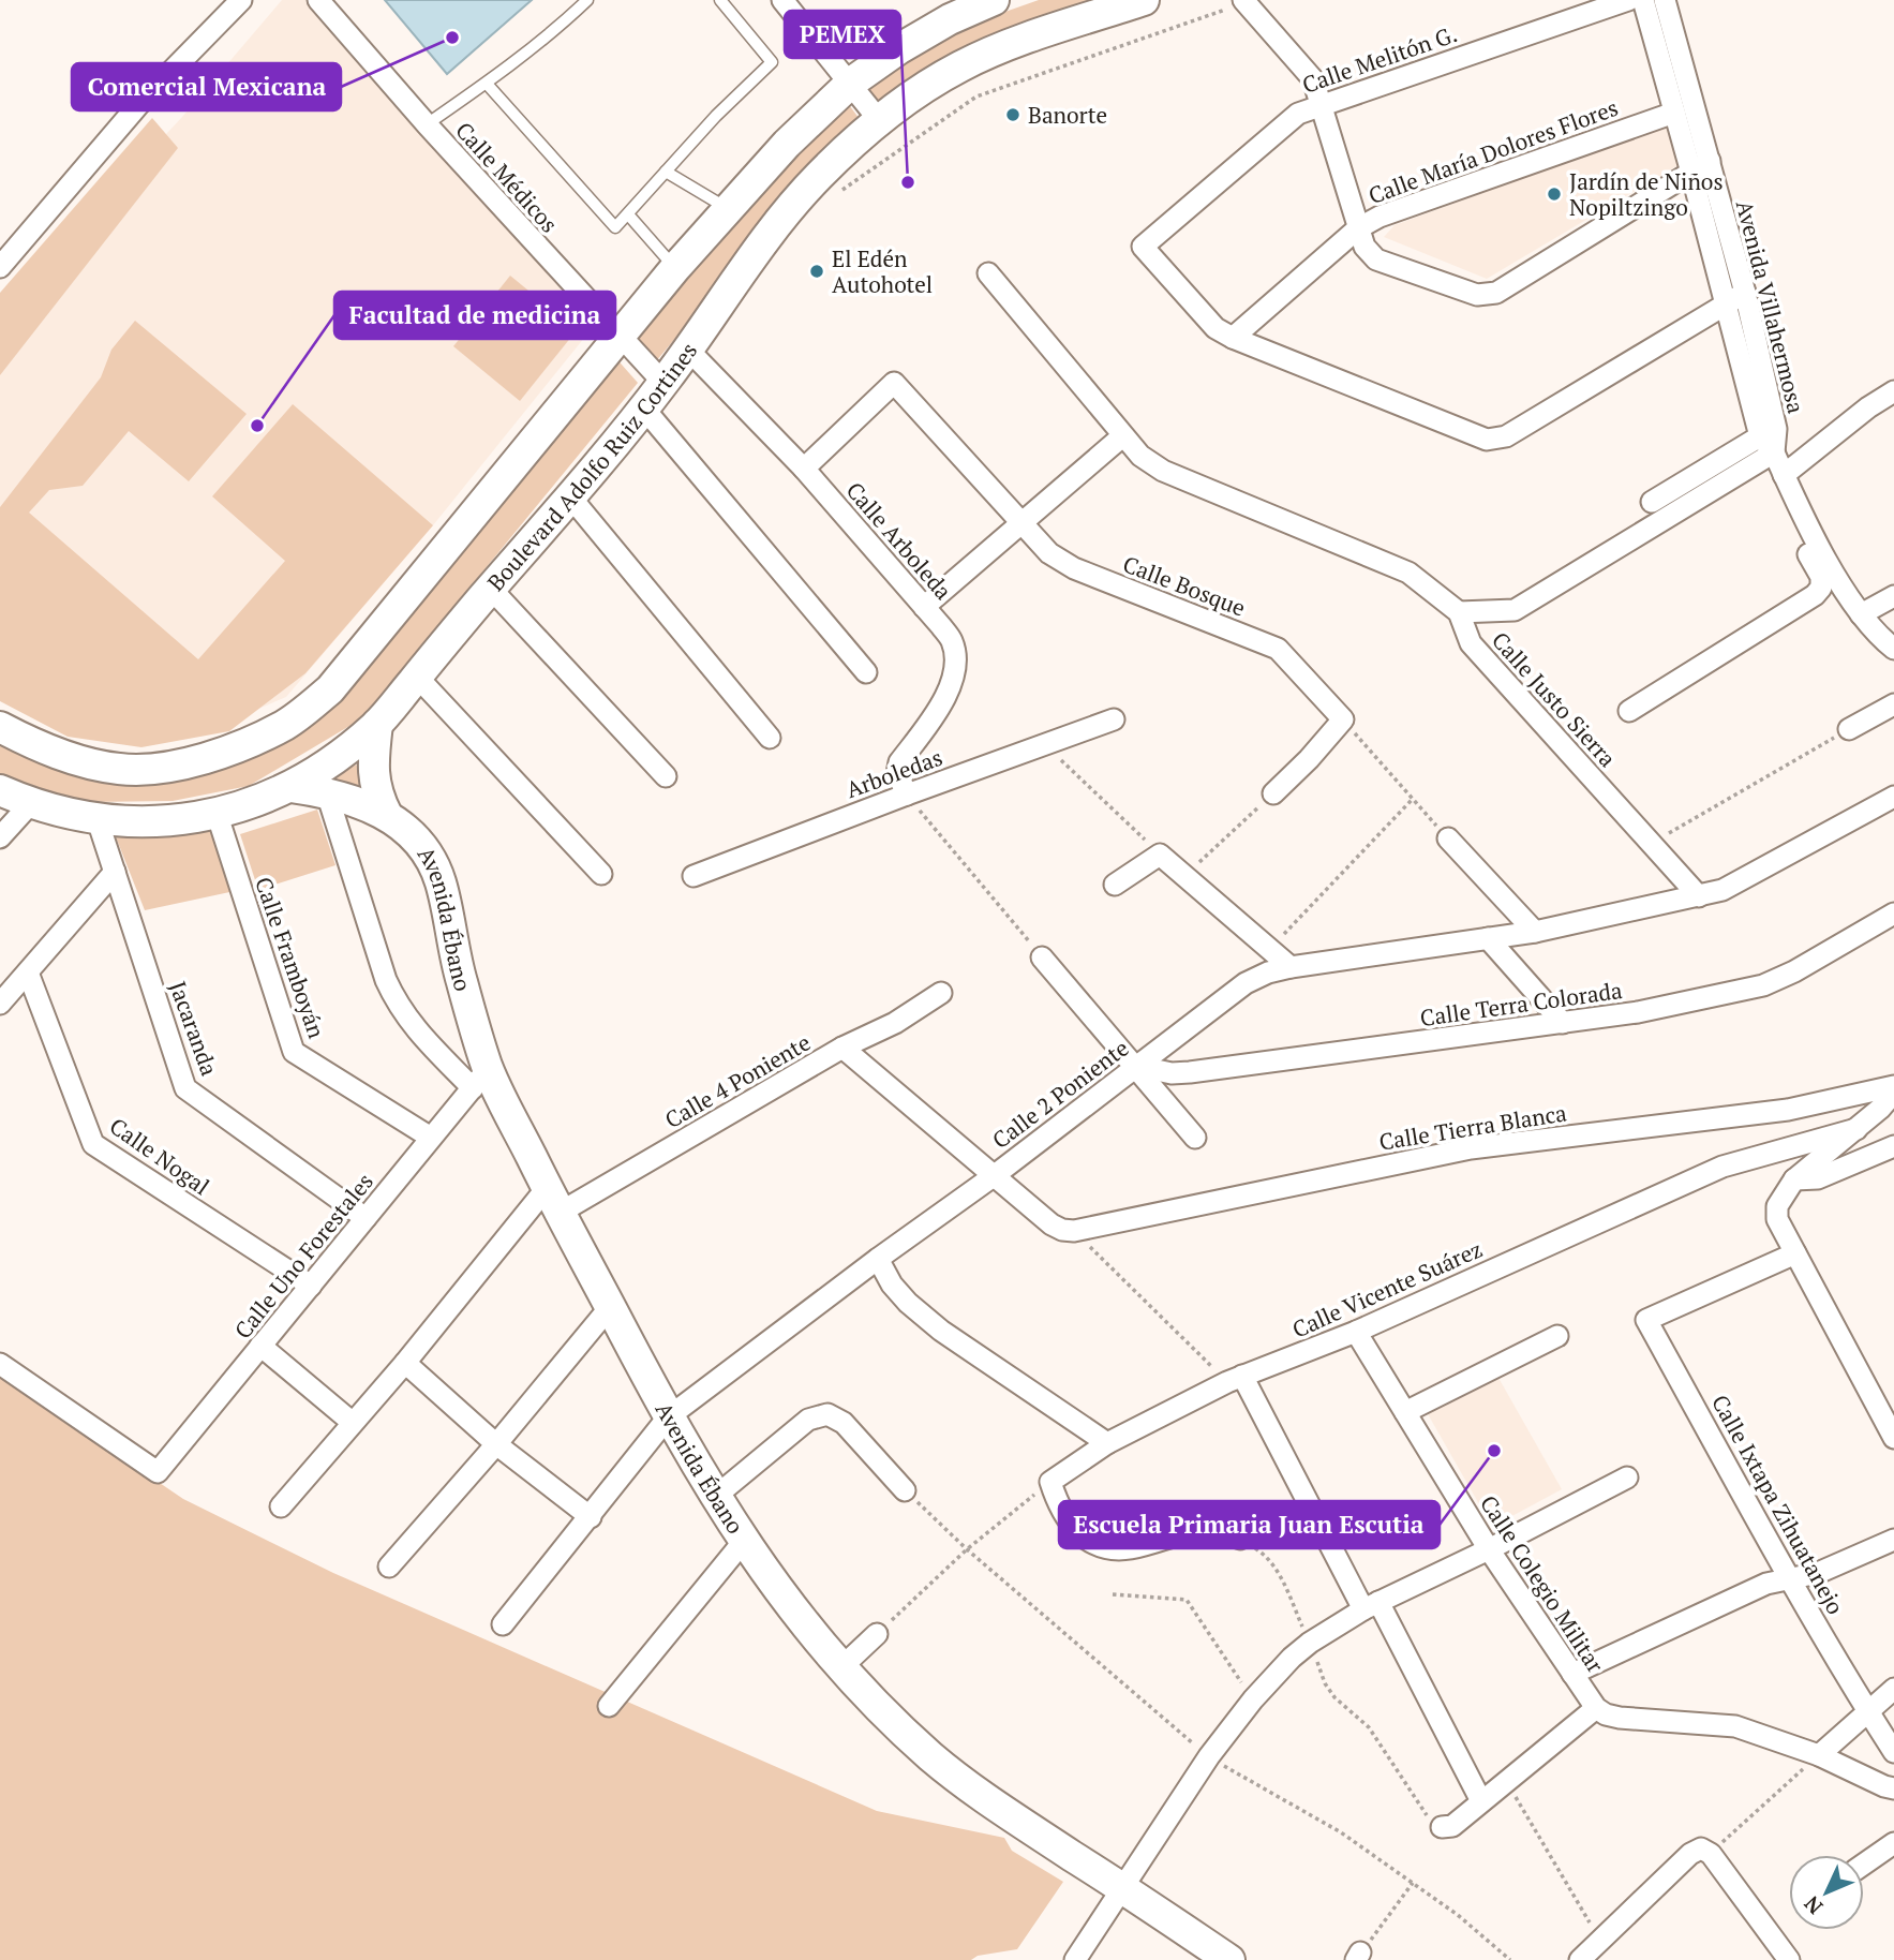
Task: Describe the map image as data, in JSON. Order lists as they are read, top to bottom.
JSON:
{
  "streets": {
    "main road": ["Boulevard Adolfo Ruiz Cortines", "Avenida Ébano"],
    "street": [
      "Calle Melitón G.",
      "Calle María Dolores Flores",
      "Calle Médicos",
      "Avenida Villahermosa",
      "Calle Arboleda",
      "Calle Bosque",
      "Calle Justo Sierra",
      "Arboledas",
      "Calle Framboyán",
      "Calle Terra Colorada",
      "Jacaranda",
      "Calle 4 Poniente",
      "Calle 2 Poniente",
      "Calle Tierra Blanca",
      "Calle Nogal",
      "Calle Uno Forestales",
      "Calle Vicente Suárez",
      "Calle Ixtapa Zihuatanejo",
      "Calle Colegio Militar"
    ]
  },
  "crossings": [
    ["Calle Melitón G.", "Calle María Dolores Flores"],
    ["Calle María Dolores Flores", "Avenida Villahermosa"],
    ["Calle Médicos", "Boulevard Adolfo Ruiz Cortines"],
    ["Boulevard Adolfo Ruiz Cortines", "Calle Arboleda"],
    ["Boulevard Adolfo Ruiz Cortines", "Avenida Ébano"],
    ["Boulevard Adolfo Ruiz Cortines", "Calle Framboyán"],
    ["Boulevard Adolfo Ruiz Cortines", "Jacaranda"],
    ["Calle Arboleda", "Calle Bosque"],
    ["Calle Arboleda", "Arboledas"],
    ["Calle Justo Sierra", "Calle 2 Poniente"],
    ["Avenida Ébano", "Calle 4 Poniente"],
    ["Avenida Ébano", "Calle 2 Poniente"],
    ["Avenida Ébano", "Calle Uno Forestales"],
    ["Calle Framboyán", "Calle Uno Forestales"],
    ["Calle Terra Colorada", "Calle 2 Poniente"],
    ["Jacaranda", "Calle Uno Forestales"],
    ["Calle Nogal", "Calle Uno Forestales"],
    ["Calle Vicente Suárez", "Calle Colegio Militar"]
  ],
  "places": [
    "Comercial Mexicana",
    "Banorte",
    "PEMEX",
    "Jardín de Niños Nopiltzingo",
    "El Edén Autohotel",
    "Facultad de medicina",
    "Escuela Primaria Juan Escutia"
  ],
  "north": "bottom left"
}
